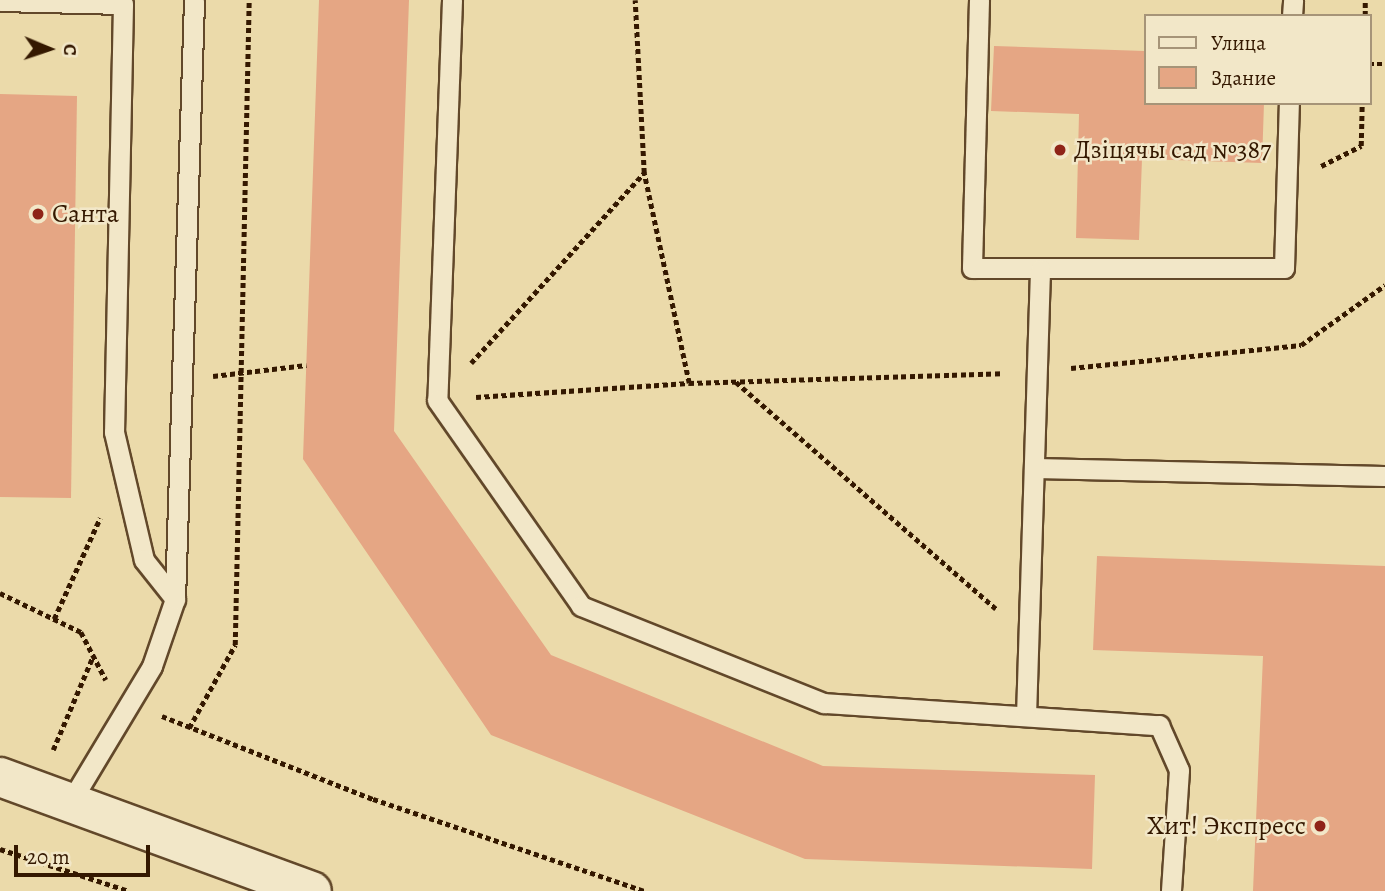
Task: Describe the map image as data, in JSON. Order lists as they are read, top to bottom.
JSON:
{
  "places": ["Дзіцячы сад №387", "Санта", "Хит! Экспресс"],
  "legend": ["Улица", "Здание"],
  "scale_bar": "20 m",
  "north": "right"
}
